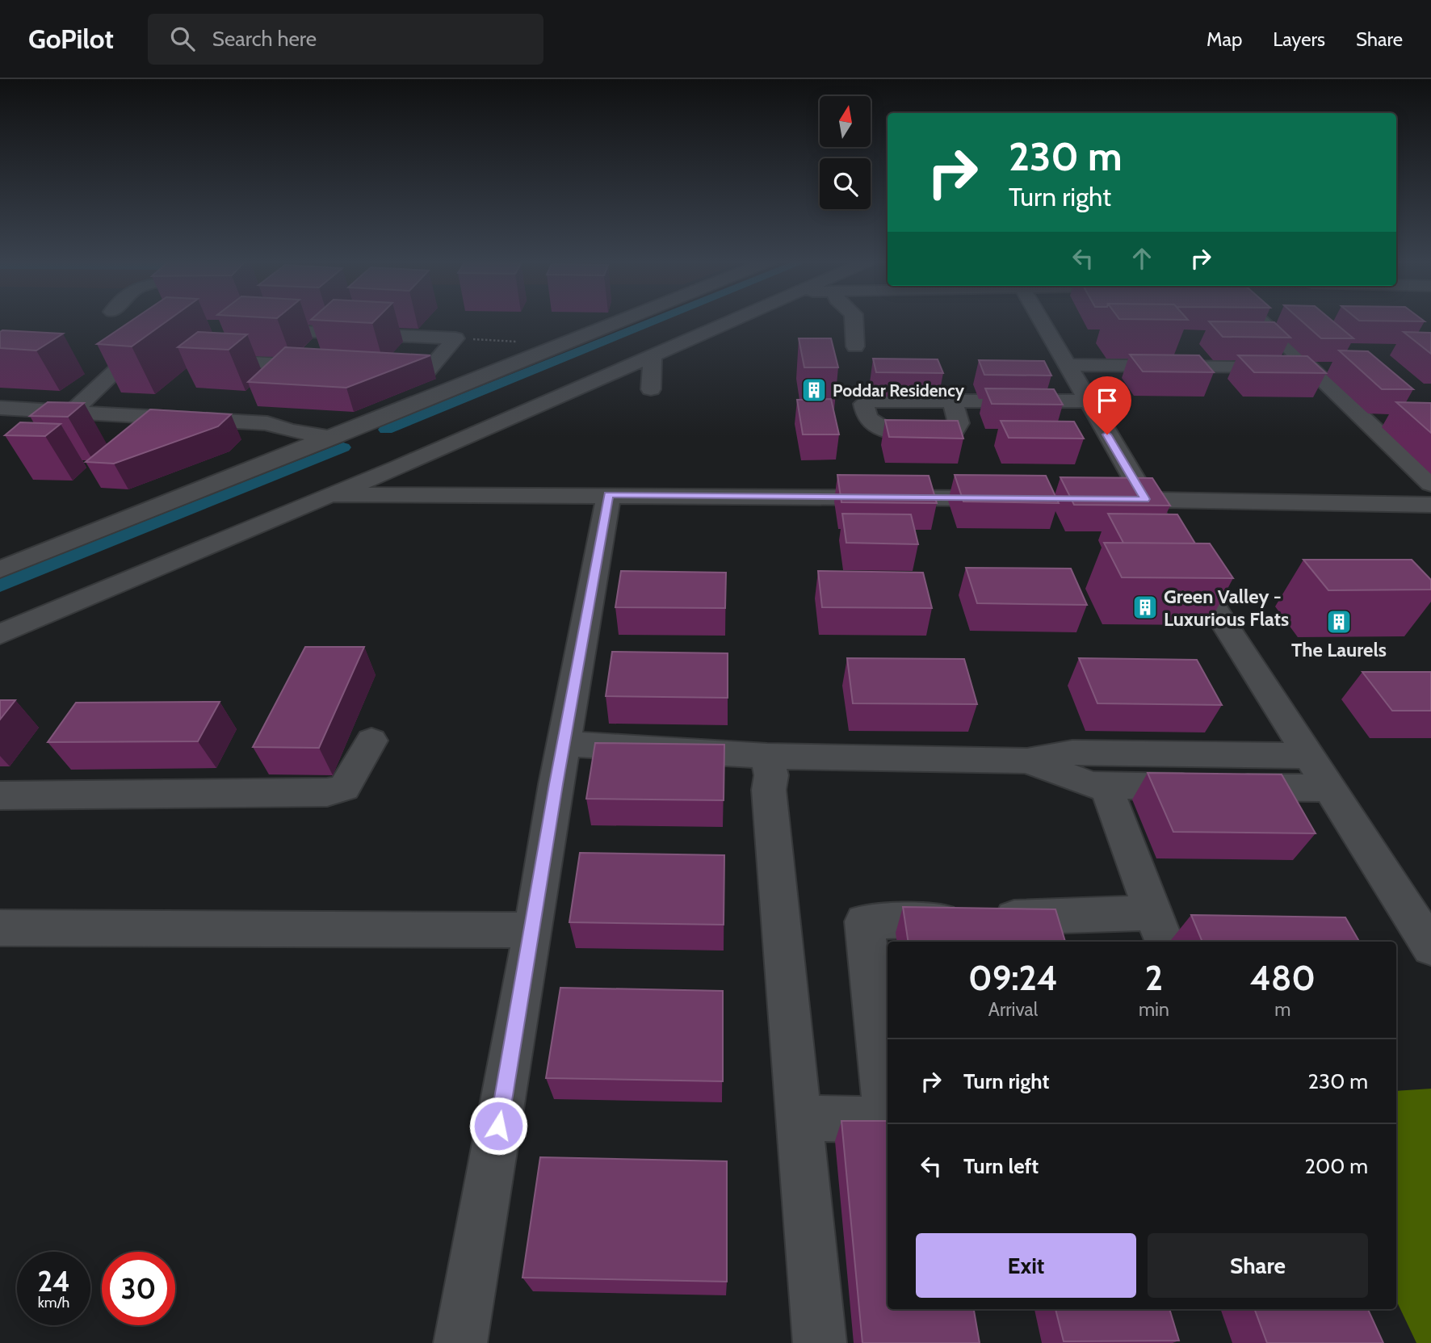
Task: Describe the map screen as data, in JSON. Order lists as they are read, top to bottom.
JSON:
{
  "places": {
    "building": ["Poddar Residency", "Green Valley - Luxurious Flats", "The Laurels"]
  },
  "north": "top",
  "page": {
    "header": "GoPilot",
    "search": "Search here",
    "nav": ["Map", "Layers", "Share"],
    "turn": ["230 m", "Turn right"],
    "eta": [
      "09:24",
      "Arrival",
      "2",
      "min",
      "480",
      "m"
    ],
    "list": [
      {
        "name": "Turn right",
        "value": "230 m"
      },
      {
        "name": "Turn left",
        "value": "200 m"
      }
    ],
    "buttons": ["Exit", "Share"],
    "speed": "24 km/h",
    "limit": "30"
  }
}
